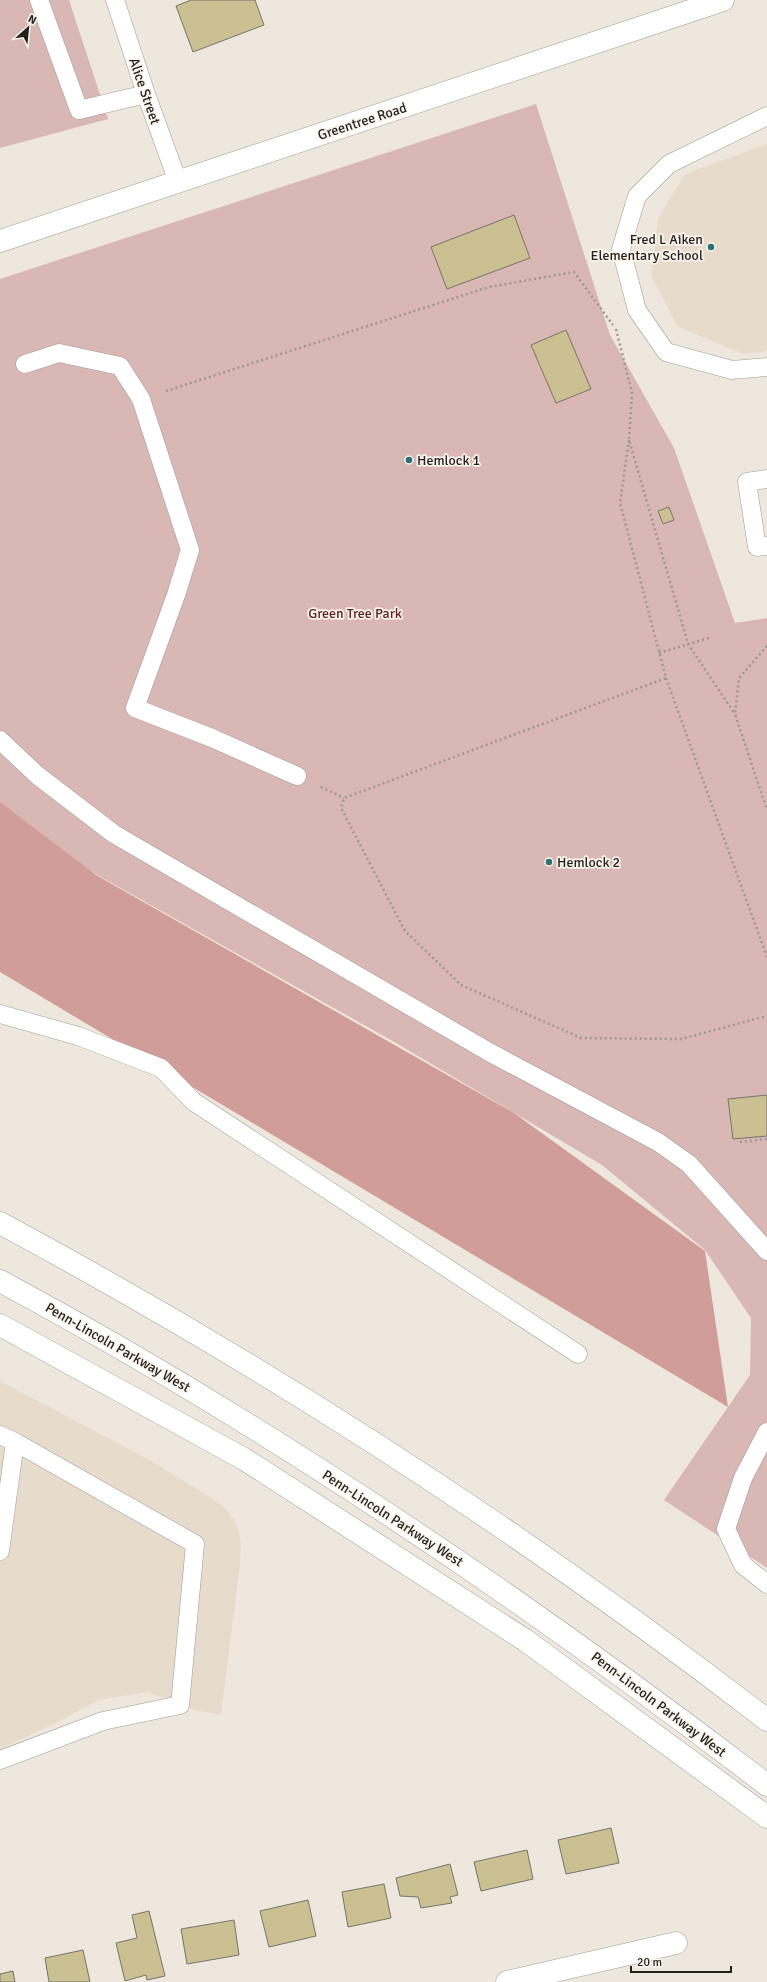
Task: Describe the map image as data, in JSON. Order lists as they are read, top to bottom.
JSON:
{
  "streets": {
    "main road": ["Greentree Road", "Penn-Lincoln Parkway West"],
    "lane": ["Alice Street"]
  },
  "crossings": [
    ["Alice Street", "Greentree Road"]
  ],
  "parks": ["Green Tree Park"],
  "places": ["Fred L Aiken Elementary School", "Hemlock 1", "Hemlock 2"],
  "scale_bar": "20 m",
  "north": "top right"
}
